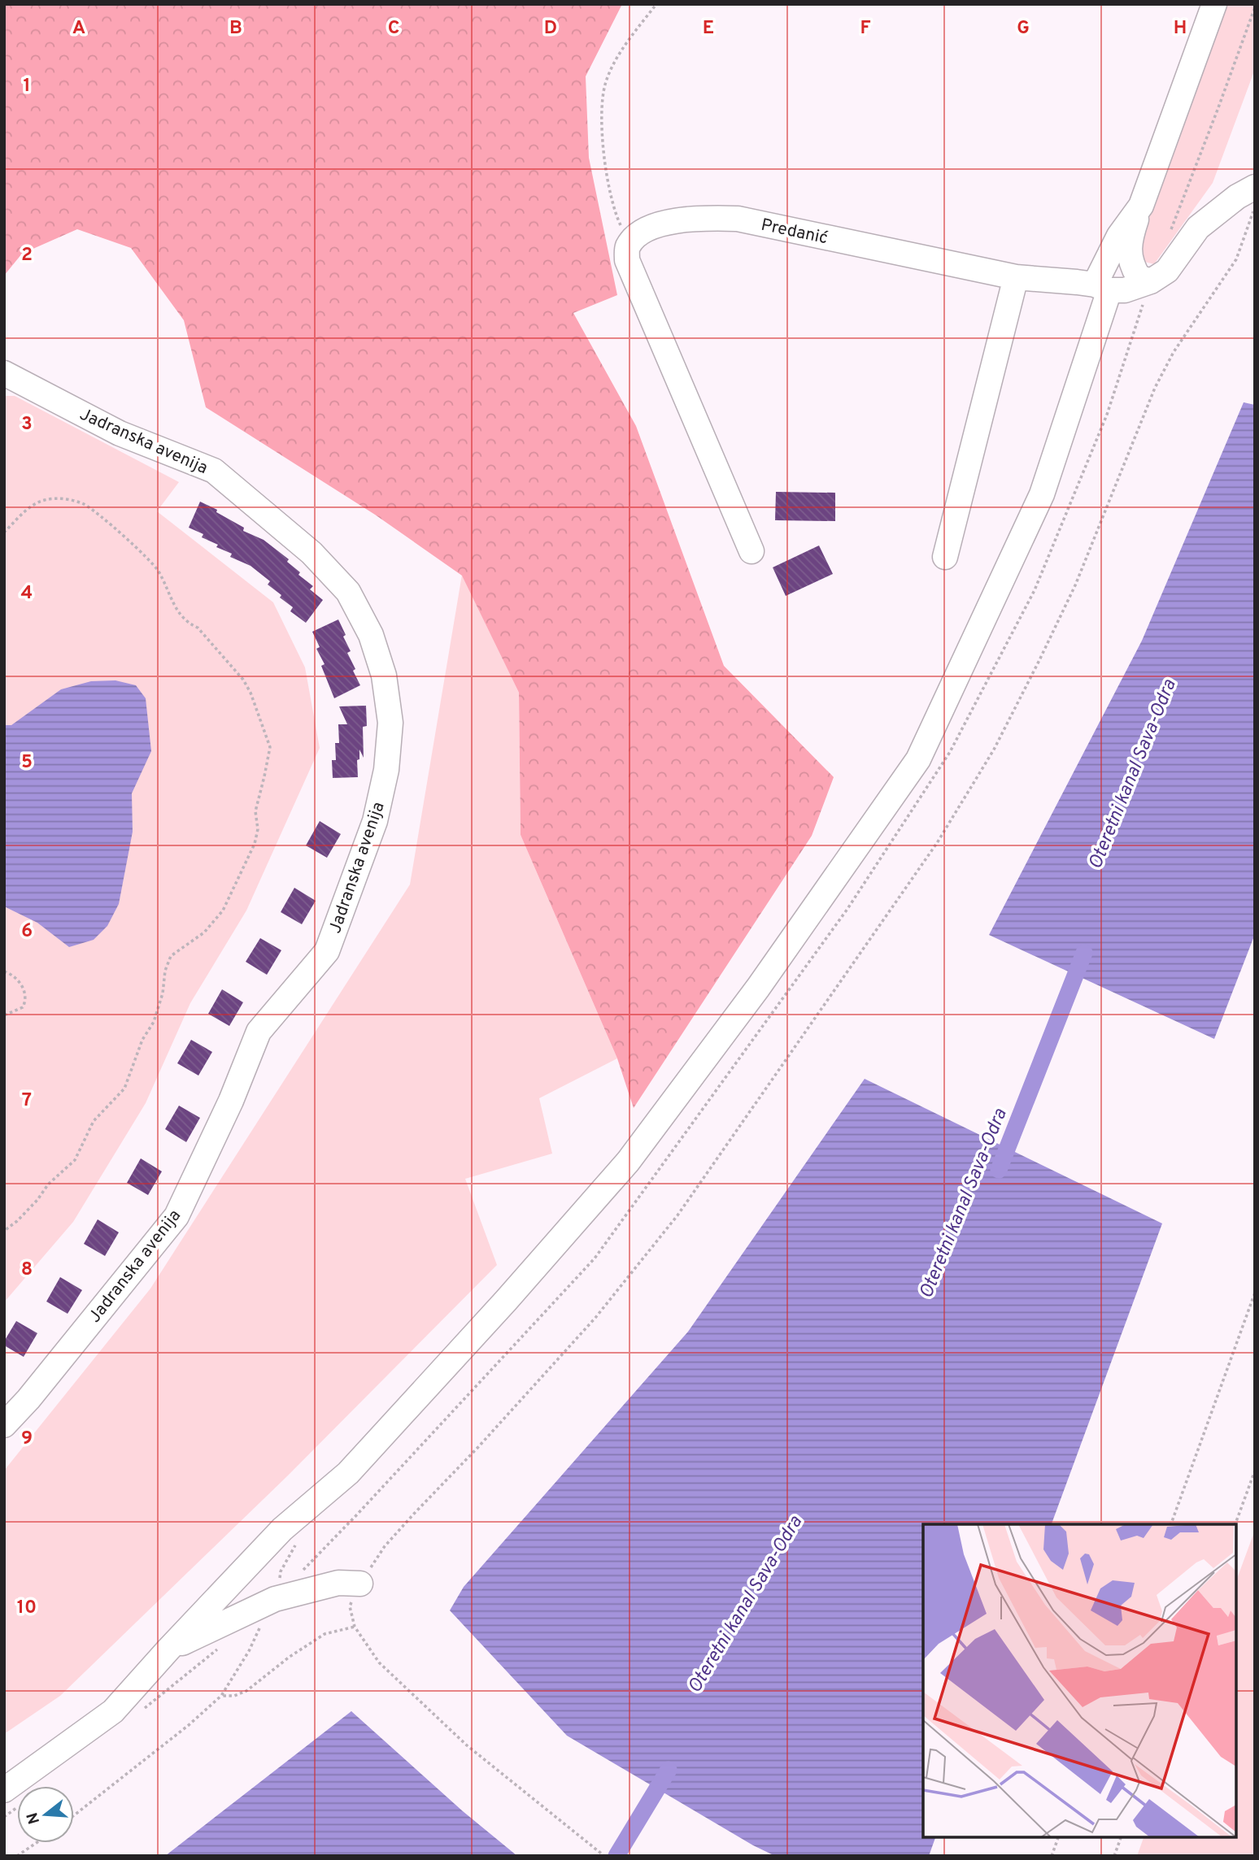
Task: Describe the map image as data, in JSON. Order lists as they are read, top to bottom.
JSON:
{
  "streets": {
    "street": ["Predanić", "Jadranska avenija"]
  },
  "water": ["Oteretni kanal Sava-Odra"],
  "north": "left",
  "grid": {
    "columns": [
      "A",
      "B",
      "C",
      "D",
      "E",
      "F",
      "G",
      "H"
    ],
    "rows": [
      "1",
      "2",
      "3",
      "4",
      "5",
      "6",
      "7",
      "8",
      "9",
      "10"
    ]
  }
}
